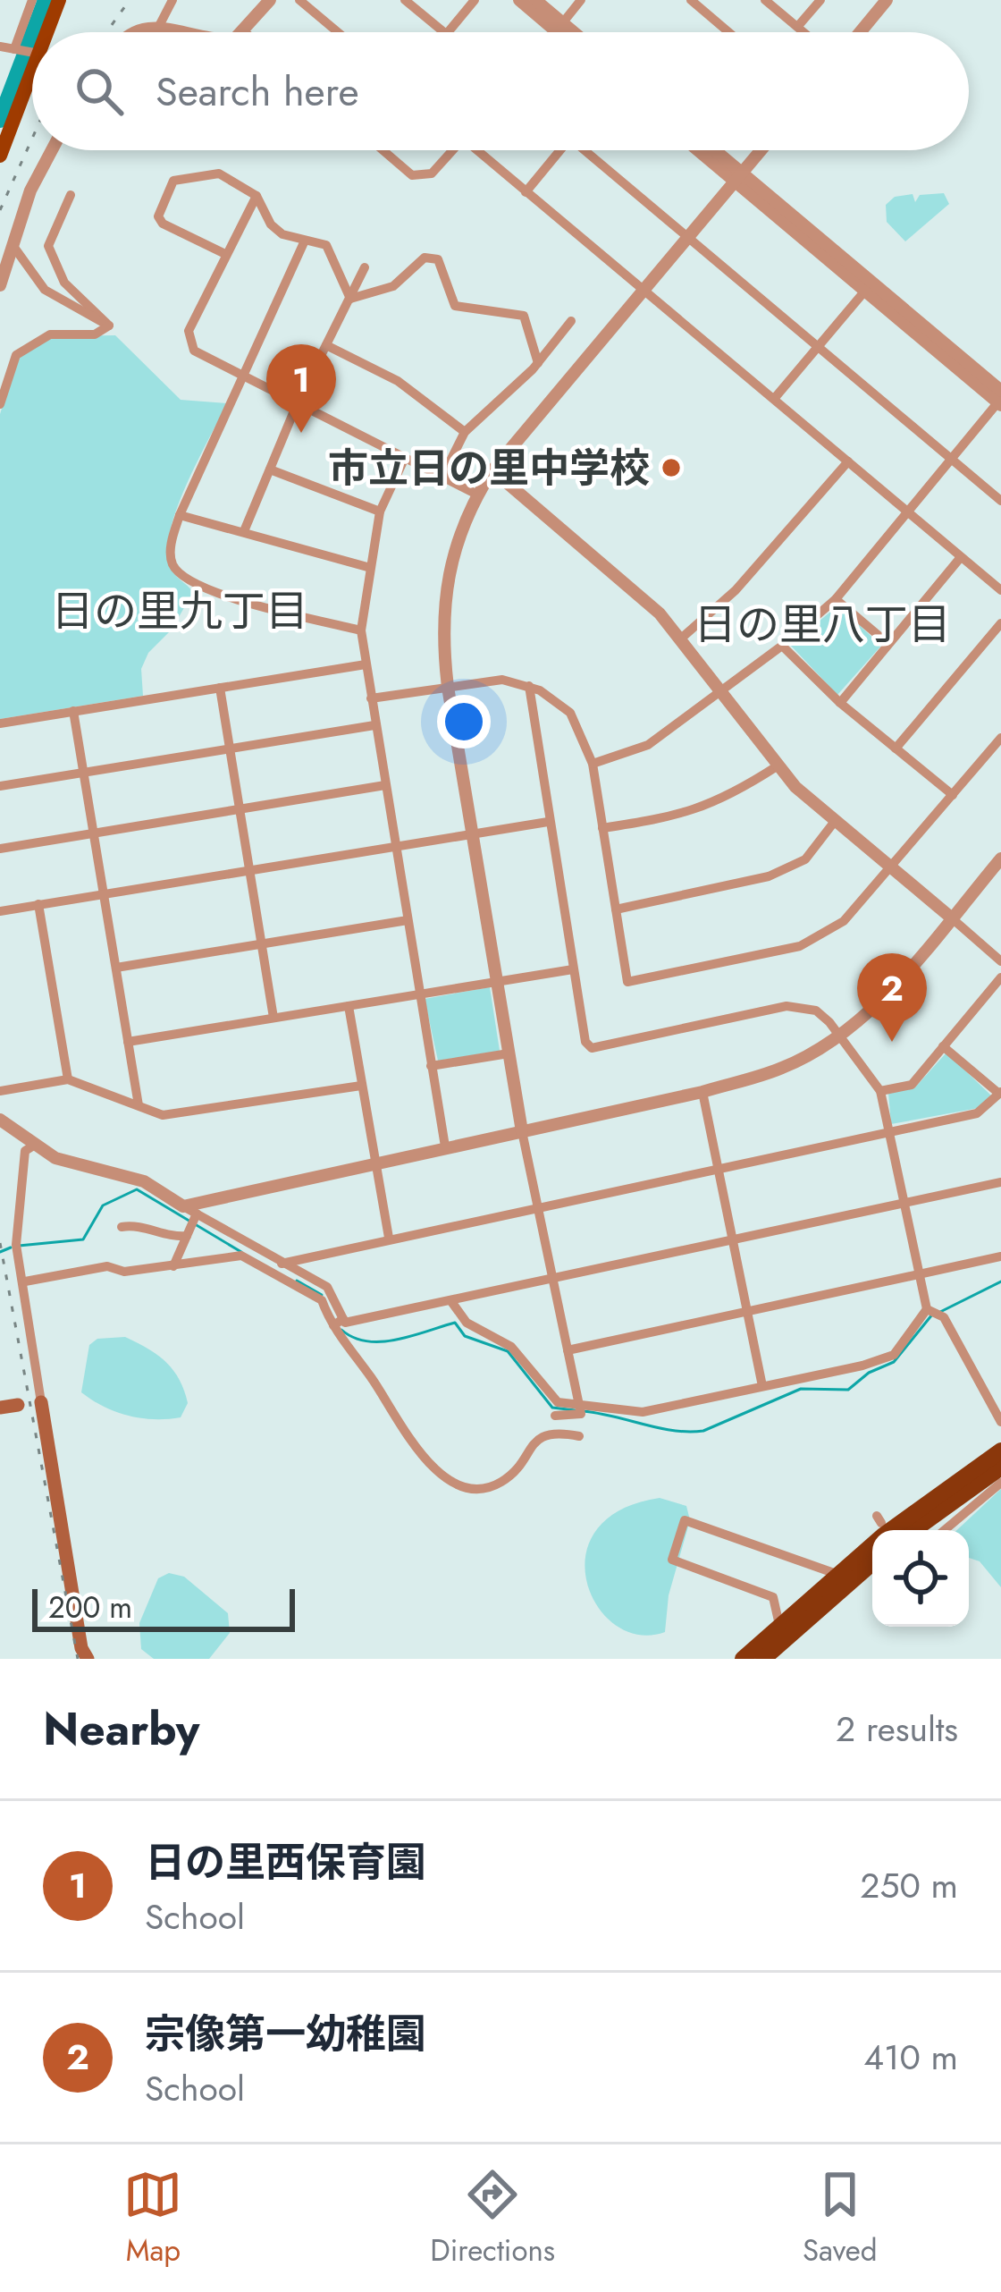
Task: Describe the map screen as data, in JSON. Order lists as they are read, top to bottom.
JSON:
{
  "districts": ["日の里九丁目", "日の里八丁目"],
  "places": ["市立日の里中学校"],
  "scale_bar": "200 m",
  "page": {
    "search": "Search here",
    "pins": ["1", "2"],
    "scale": "200 m",
    "heading": ["Nearby", "2 results"],
    "list": [
      {
        "mark": "1",
        "name": "日の里西保育園",
        "note": "School",
        "value": "250 m"
      },
      {
        "mark": "2",
        "name": "宗像第一幼稚園",
        "note": "School",
        "value": "410 m"
      }
    ],
    "nav": ["Map", "Directions", "Saved"]
  }
}
